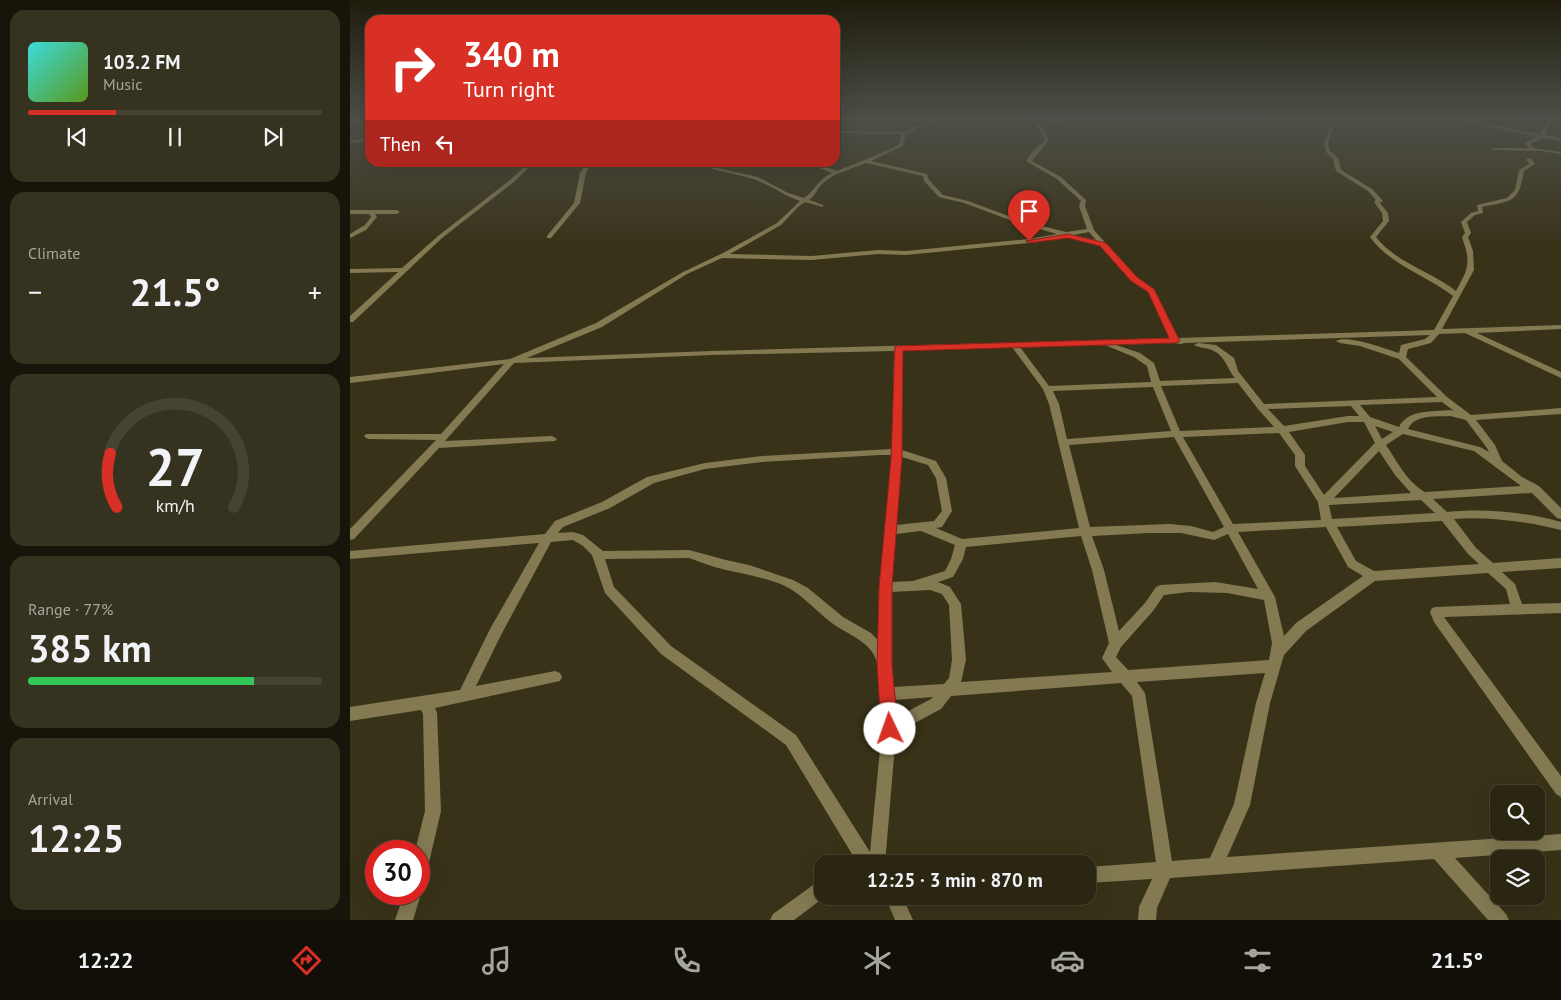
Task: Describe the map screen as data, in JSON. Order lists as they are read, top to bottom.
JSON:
{
  "page": {
    "turn": ["340 m", "Turn right"],
    "song": ["103.2 FM", "Music"],
    "then": "Then",
    "tile": [
      "Climate",
      ["Range · 77%", "385 km"],
      ["Arrival", "12:25"]
    ],
    "heat": ["−", "21.5°", "+"],
    "limit": "30",
    "trip": "12:25 · 3 min · 870 m",
    "tabs": ["12:22", "21.5°"],
    "gauge": ["27", "km/h"]
  }
}
